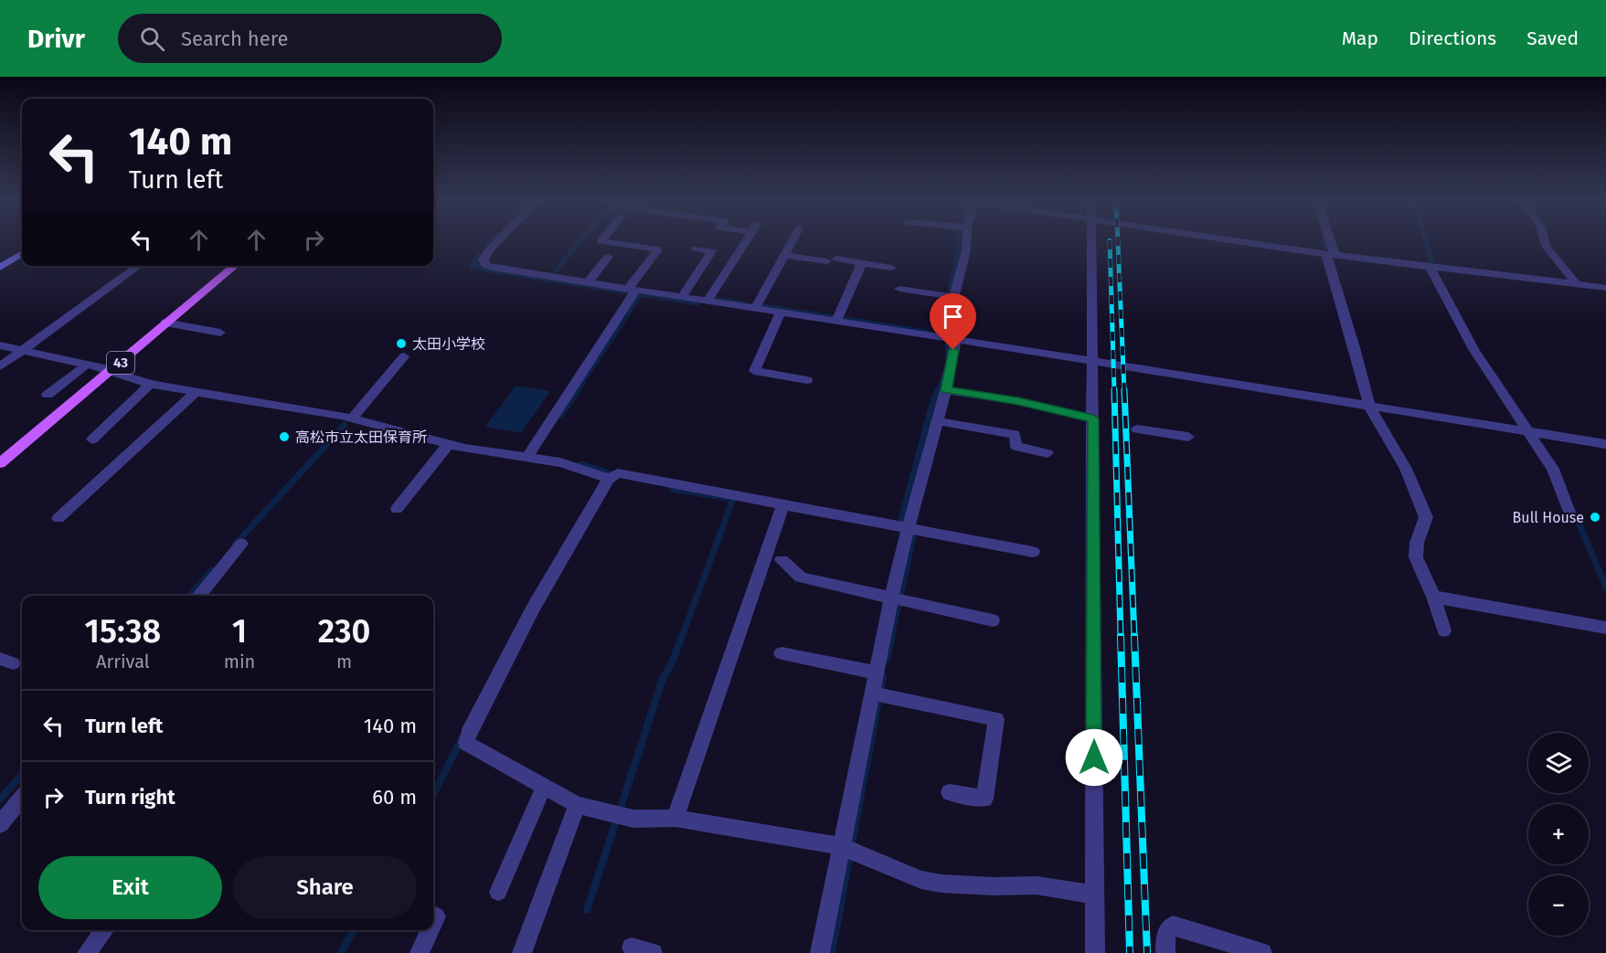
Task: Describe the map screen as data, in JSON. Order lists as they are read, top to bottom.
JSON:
{
  "streets": {
    "main road": ["43"]
  },
  "places": ["太田小学校", "高松市立太田保育所", "Bull House"],
  "page": {
    "header": "Drivr",
    "search": "Search here",
    "nav": ["Map", "Directions", "Saved"],
    "turn": ["140 m", "Turn left"],
    "eta": [
      "15:38",
      "Arrival",
      "1",
      "min",
      "230",
      "m"
    ],
    "list": [
      {
        "name": "Turn left",
        "value": "140 m"
      },
      {
        "name": "Turn right",
        "value": "60 m"
      }
    ],
    "map_buttons": ["+", "−"],
    "buttons": ["Exit", "Share"]
  }
}
